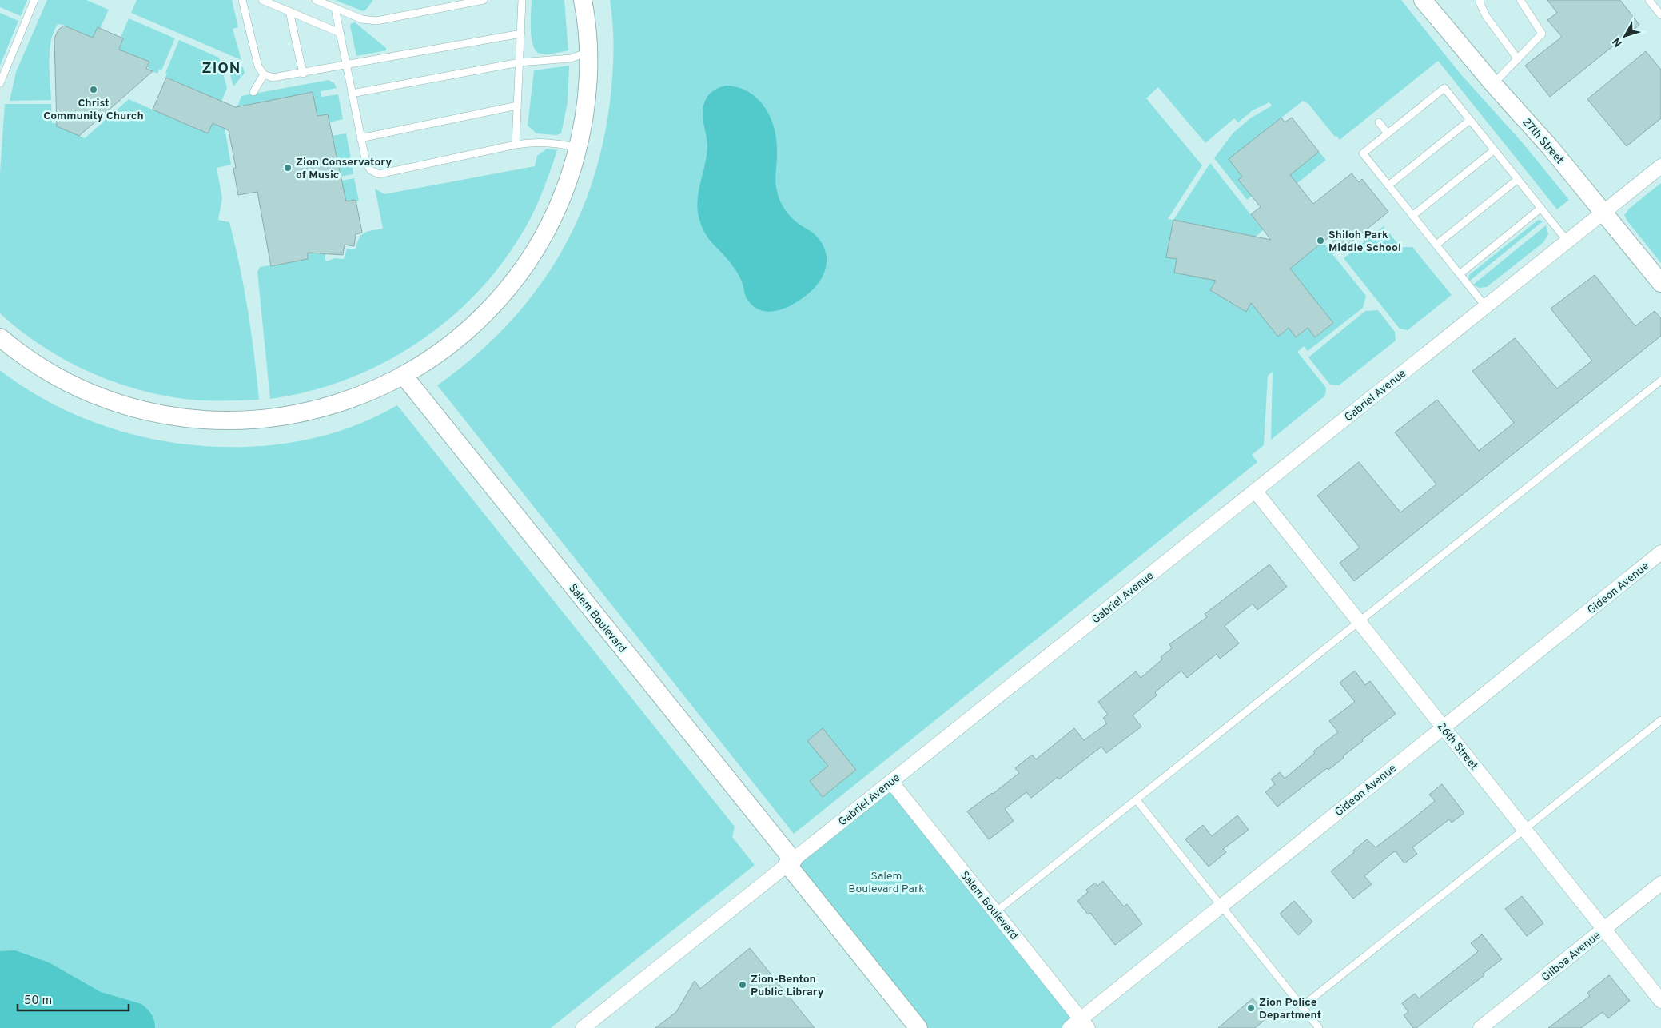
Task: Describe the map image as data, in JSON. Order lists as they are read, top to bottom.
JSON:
{
  "streets": {
    "street": [
      "27th Street",
      "Gabriel Avenue",
      "Gideon Avenue",
      "Salem Boulevard",
      "26th Street",
      "Gilboa Avenue"
    ]
  },
  "crossings": [
    ["27th Street", "Gabriel Avenue"],
    ["Gabriel Avenue", "Salem Boulevard"],
    ["Gabriel Avenue", "26th Street"],
    ["Gideon Avenue", "Salem Boulevard"],
    ["Gideon Avenue", "26th Street"],
    ["26th Street", "Gilboa Avenue"]
  ],
  "districts": ["ZION"],
  "parks": ["Salem Boulevard Park"],
  "places": [
    "Christ Community Church",
    "Zion Conservatory of Music",
    "Shiloh Park Middle School",
    "Zion-Benton Public Library",
    "Zion Police Department"
  ],
  "scale_bar": "50 m",
  "north": "bottom left"
}
